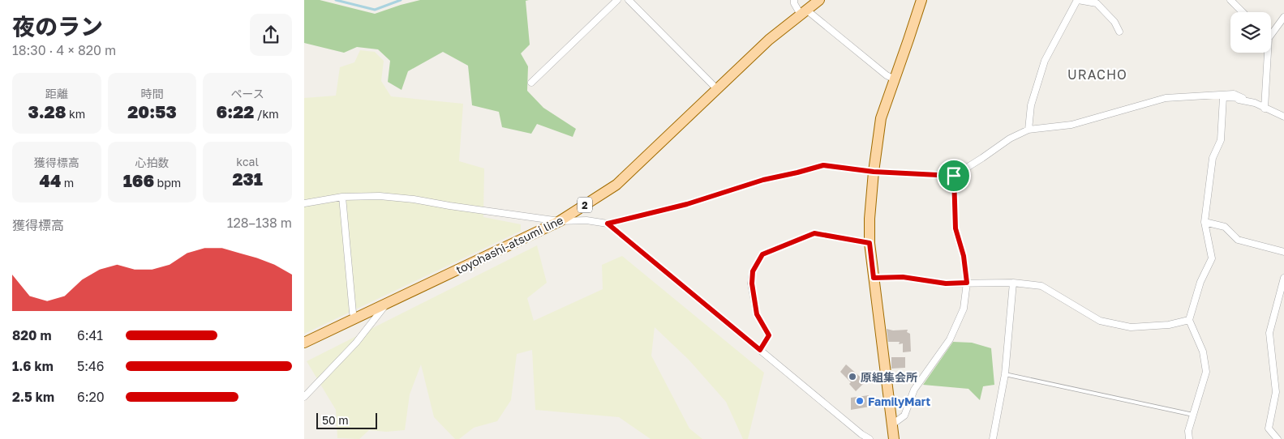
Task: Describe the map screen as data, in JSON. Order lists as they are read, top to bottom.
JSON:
{
  "streets": {
    "main road": ["2", "toyohashi-atsumi line"]
  },
  "districts": ["URACHO"],
  "places": ["原組集会所", "FamilyMart"],
  "scale_bar": "50 m",
  "page": {
    "heading": ["夜のラン", "18:30 · 4 × 820 m"],
    "stats": [
      ["距離", "3.28 km"],
      ["時間", "20:53"],
      ["ペース", "6:22 /km"],
      ["獲得標高", "44 m"],
      ["心拍数", "166 bpm"],
      ["kcal", "231"]
    ],
    "chart": ["獲得標高", "128–138 m"],
    "list": [
      {
        "name": "820 m",
        "note": "6:41"
      },
      {
        "name": "1.6 km",
        "note": "5:46"
      },
      {
        "name": "2.5 km",
        "note": "6:20"
      }
    ],
    "scale": "50 m"
  }
}
